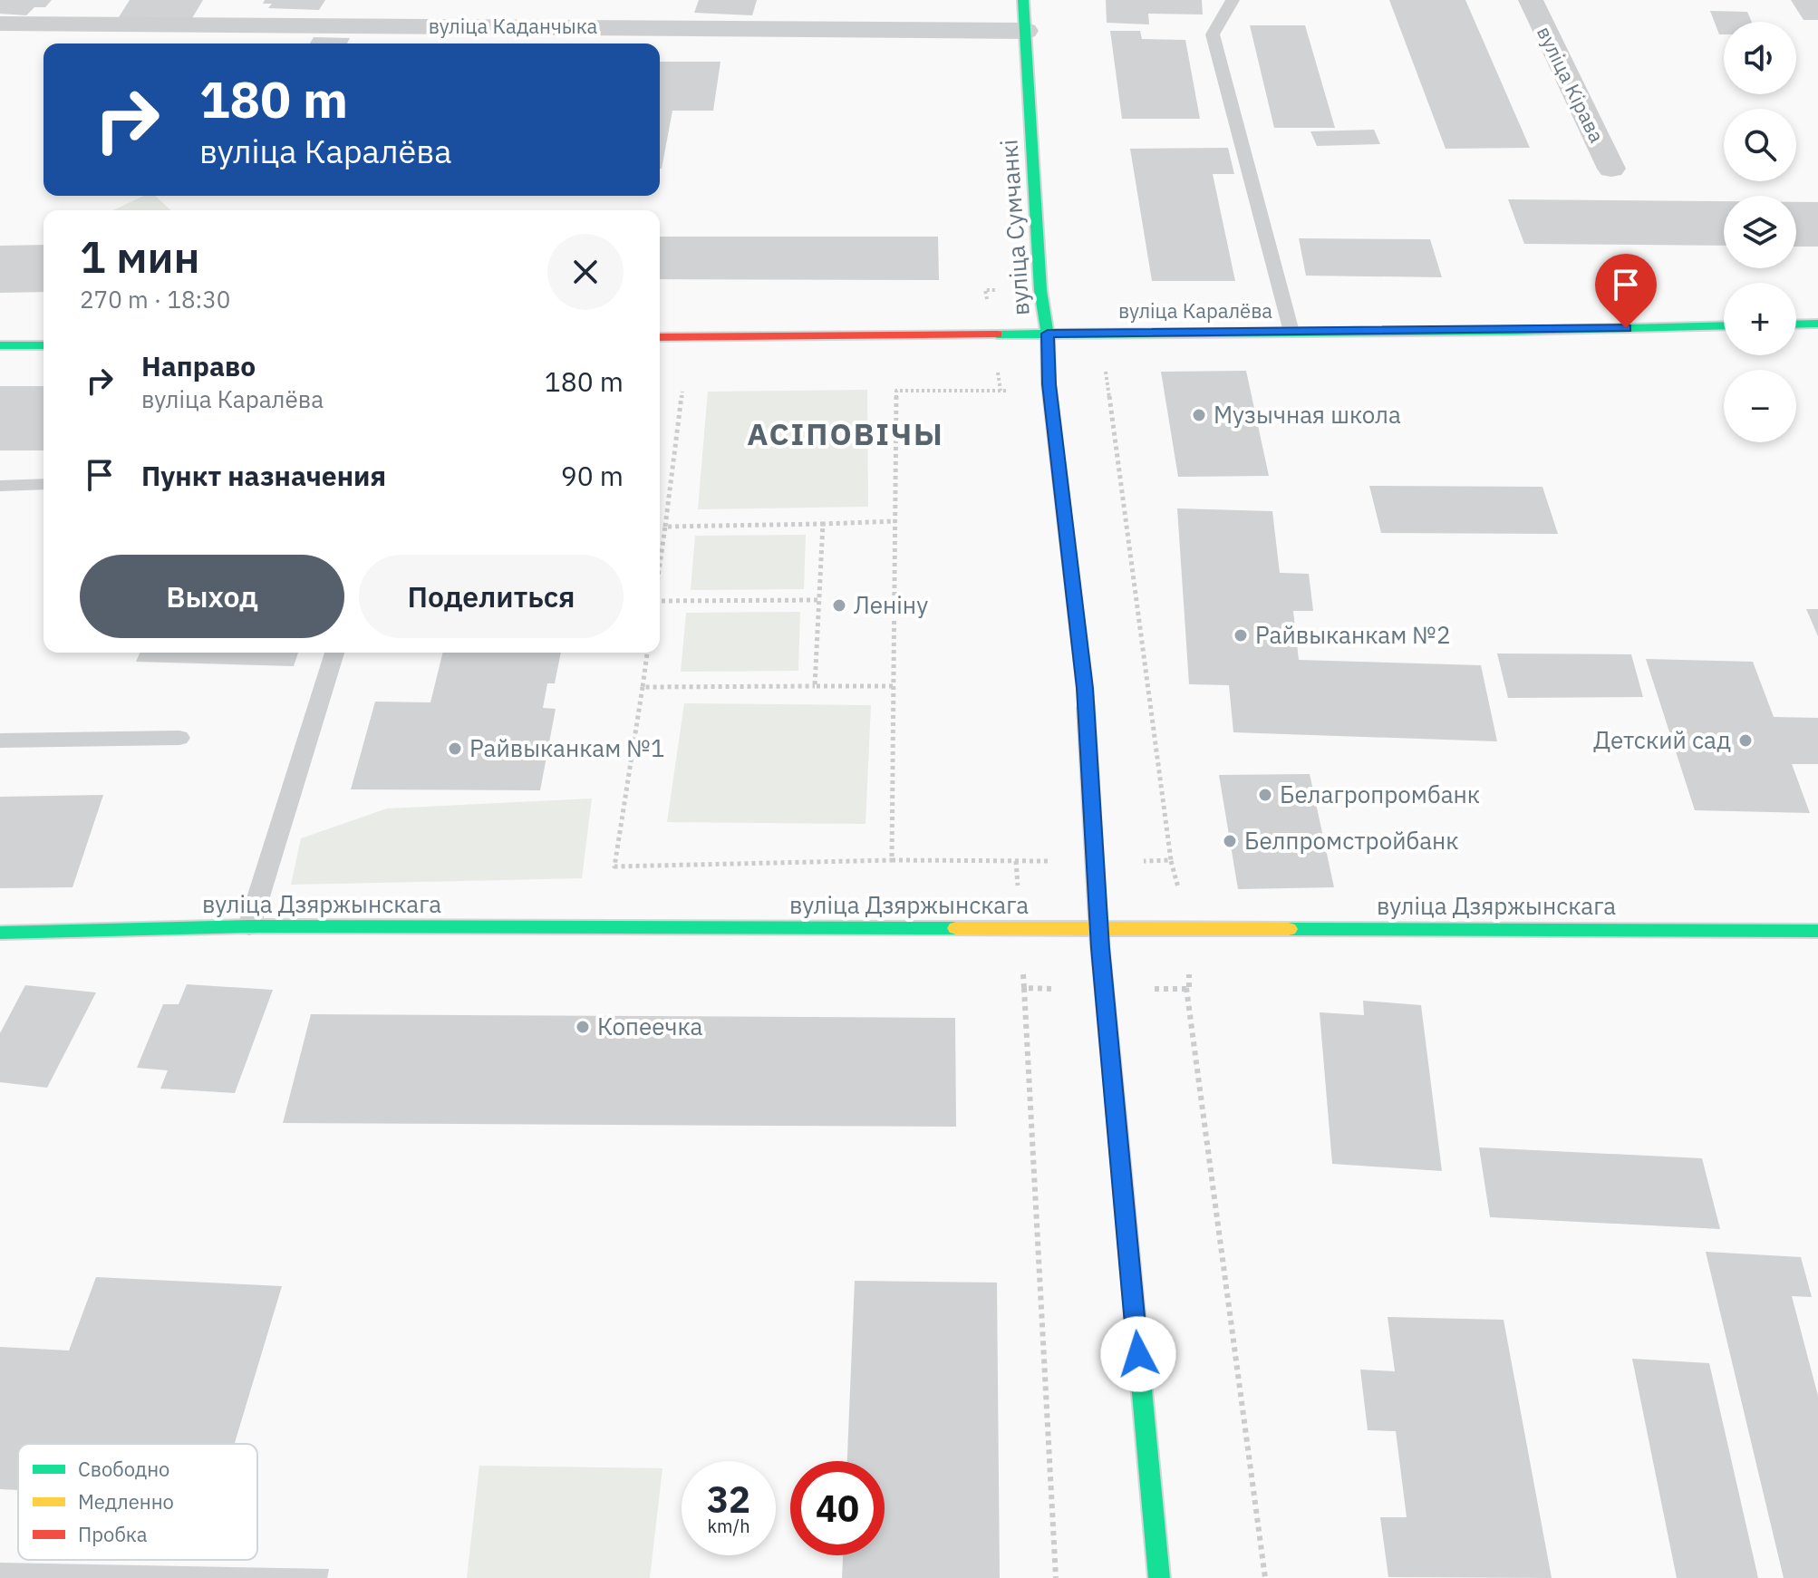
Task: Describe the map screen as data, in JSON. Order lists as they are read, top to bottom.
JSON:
{
  "streets": {
    "street": [
      "вуліца Каданчыка",
      "вуліца Кірава",
      "вуліца Сумчанкі",
      "вуліца Каралёва",
      "вуліца Дзяржынскага"
    ]
  },
  "crossings": [
    ["вуліца Каданчыка", "вуліца Сумчанкі"],
    ["вуліца Сумчанкі", "вуліца Каралёва"],
    ["вуліца Сумчанкі", "вуліца Дзяржынскага"]
  ],
  "districts": ["АСІПОВІЧЫ"],
  "places": [
    "Музычная школа",
    "Леніну",
    "Райвыканкам №2",
    "Детский сад",
    "Райвыканкам №1",
    "Белагропромбанк",
    "Белпромстройбанк",
    "Копеечка"
  ],
  "legend": ["Свободно", "Медленно", "Пробка"],
  "page": {
    "map_buttons": ["+", "−"],
    "turn": ["180 m", "вуліца Каралёва"],
    "heading": ["1 мин", "270 m · 18:30"],
    "list": [
      {
        "name": "Направо",
        "note": "вуліца Каралёва",
        "value": "180 m"
      },
      {
        "name": "Пункт назначения",
        "value": "90 m"
      }
    ],
    "buttons": ["Выход", "Поделиться"],
    "speed": "32 km/h",
    "limit": "40"
  }
}
